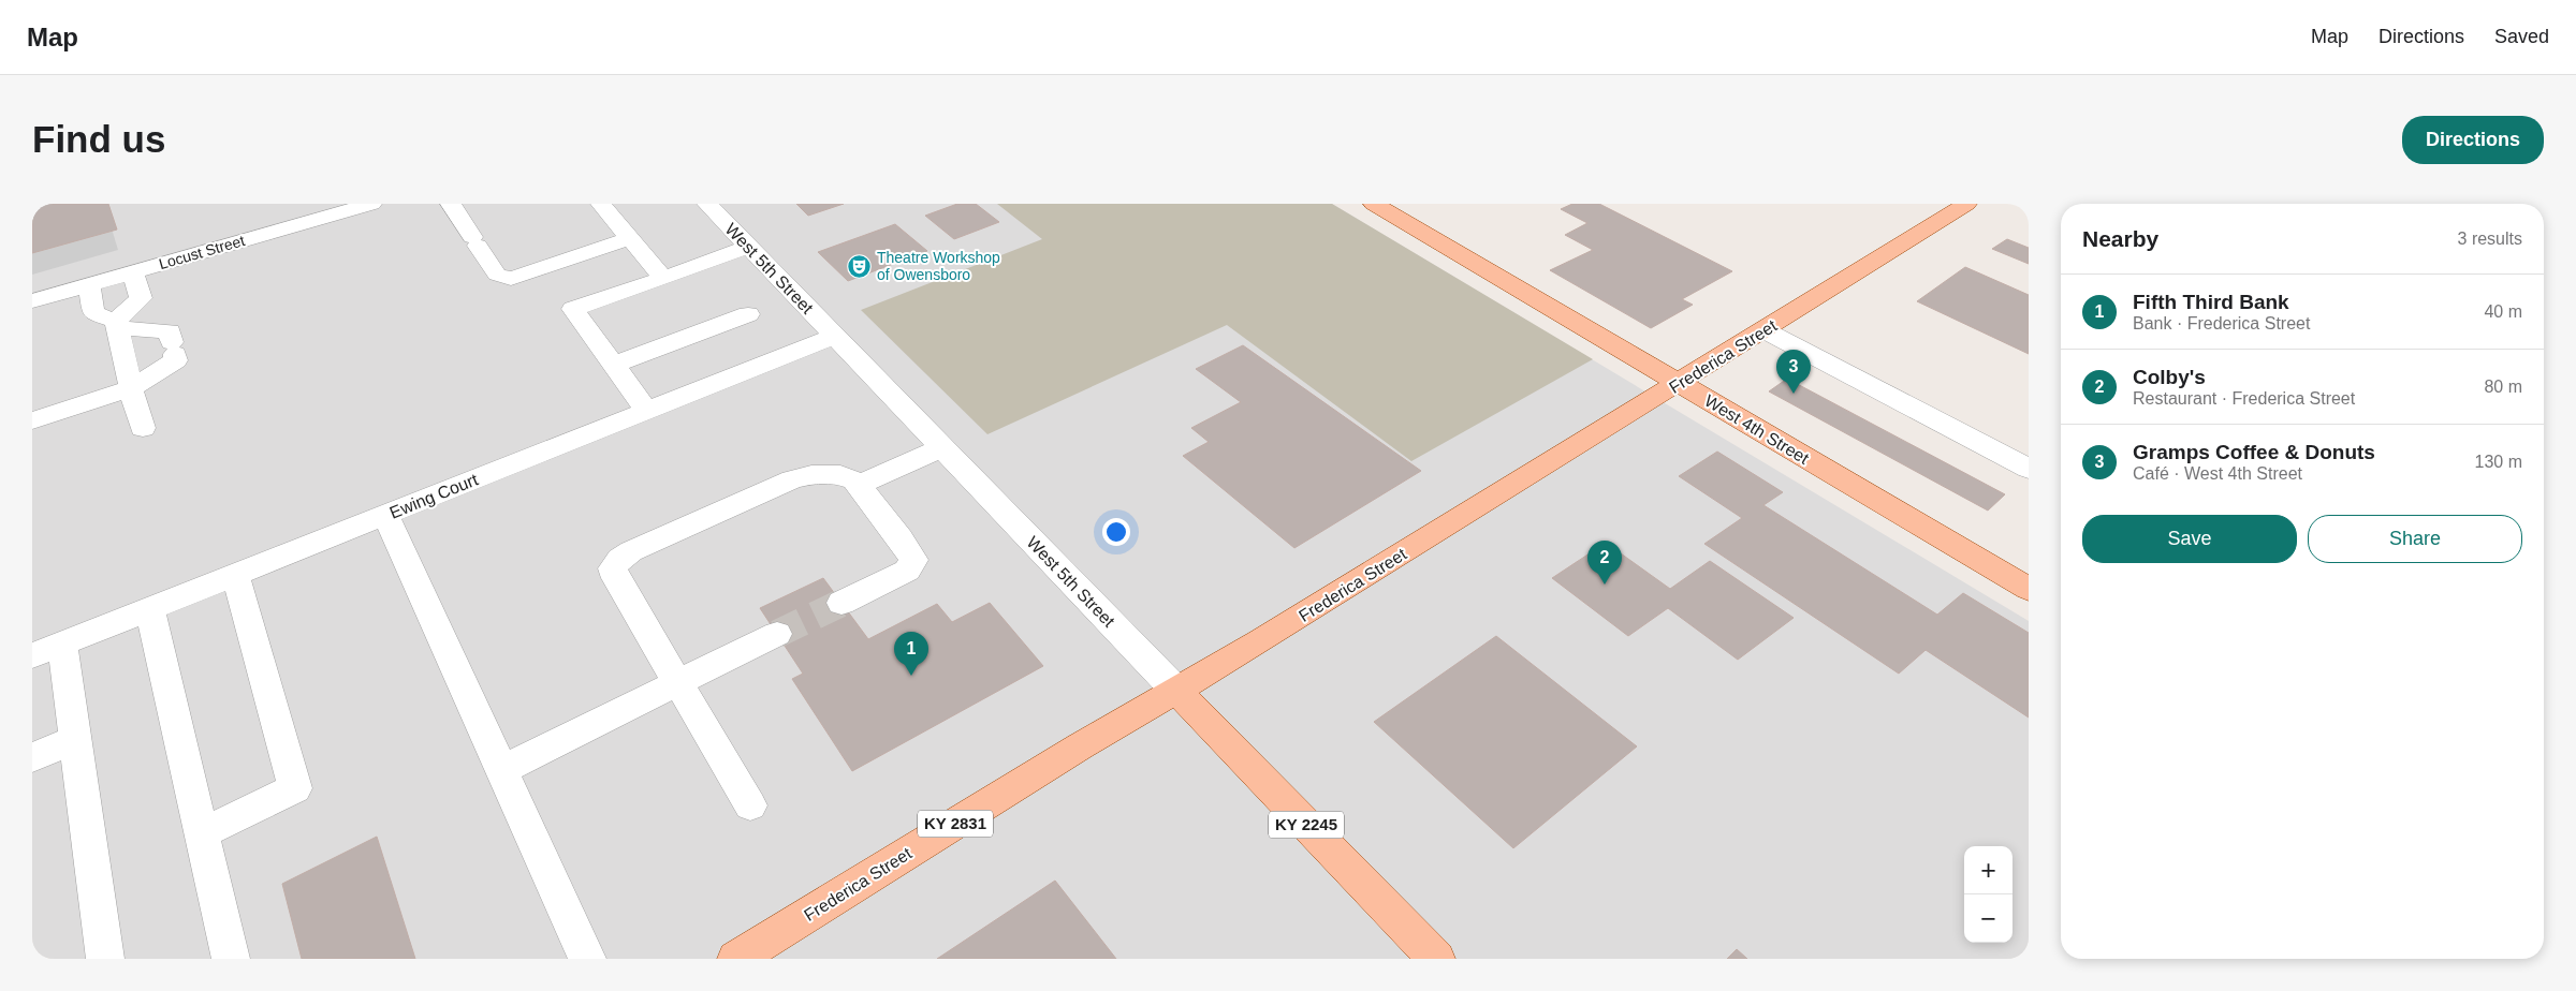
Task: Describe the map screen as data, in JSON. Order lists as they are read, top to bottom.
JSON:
{
  "streets": {
    "main road": [
      "West 5th Street",
      "Frederica Street",
      "West 4th Street",
      "KY 2831",
      "KY 2245"
    ],
    "street": ["Locust Street", "Ewing Court"]
  },
  "crossings": [
    ["West 5th Street", "Frederica Street"],
    ["West 5th Street", "Ewing Court"],
    ["Frederica Street", "West 4th Street"]
  ],
  "places": {
    "theatre": ["Theatre Workshop of Owensboro"]
  },
  "page": {
    "header": "Map",
    "nav": ["Map", "Directions", "Saved"],
    "buttons": [
      "Directions",
      ["Save", "Share"]
    ],
    "title": "Find us",
    "heading": ["Nearby", "3 results"],
    "list": [
      {
        "mark": "1",
        "name": "Fifth Third Bank",
        "note": "Bank · Frederica Street",
        "value": "40 m"
      },
      {
        "mark": "2",
        "name": "Colby's",
        "note": "Restaurant · Frederica Street",
        "value": "80 m"
      },
      {
        "mark": "3",
        "name": "Gramps Coffee & Donuts",
        "note": "Café · West 4th Street",
        "value": "130 m"
      }
    ],
    "pins": ["3", "2", "1"],
    "map_buttons": ["+", "−"]
  }
}
